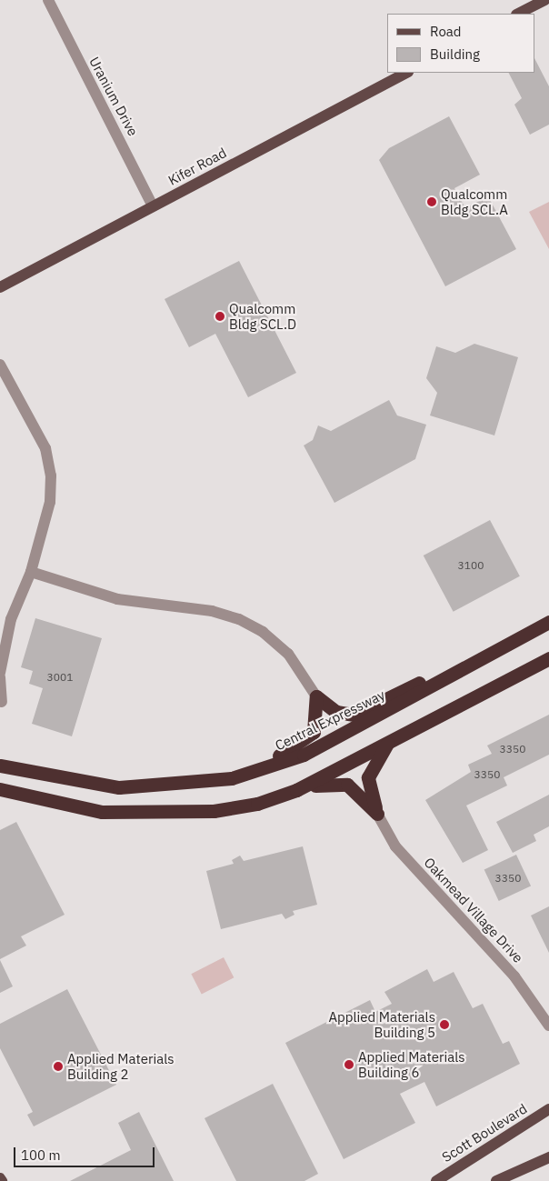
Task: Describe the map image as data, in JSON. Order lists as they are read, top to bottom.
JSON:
{
  "streets": {
    "highway": ["Central Expressway"],
    "main road": ["Kifer Road", "Scott Boulevard"],
    "street": ["Uranium Drive", "Oakmead Village Drive"]
  },
  "crossings": [
    ["Uranium Drive", "Kifer Road"]
  ],
  "places": [
    "Qualcomm Bldg SCL.A",
    "Qualcomm Bldg SCL.D",
    "Applied Materials Building 5",
    "Applied Materials Building 6",
    "Applied Materials Building 2"
  ],
  "house_numbers": [
    "3100",
    "3001",
    "3350",
    "3350",
    "3350"
  ],
  "legend": ["Road", "Building"],
  "scale_bar": "100 m"
}
